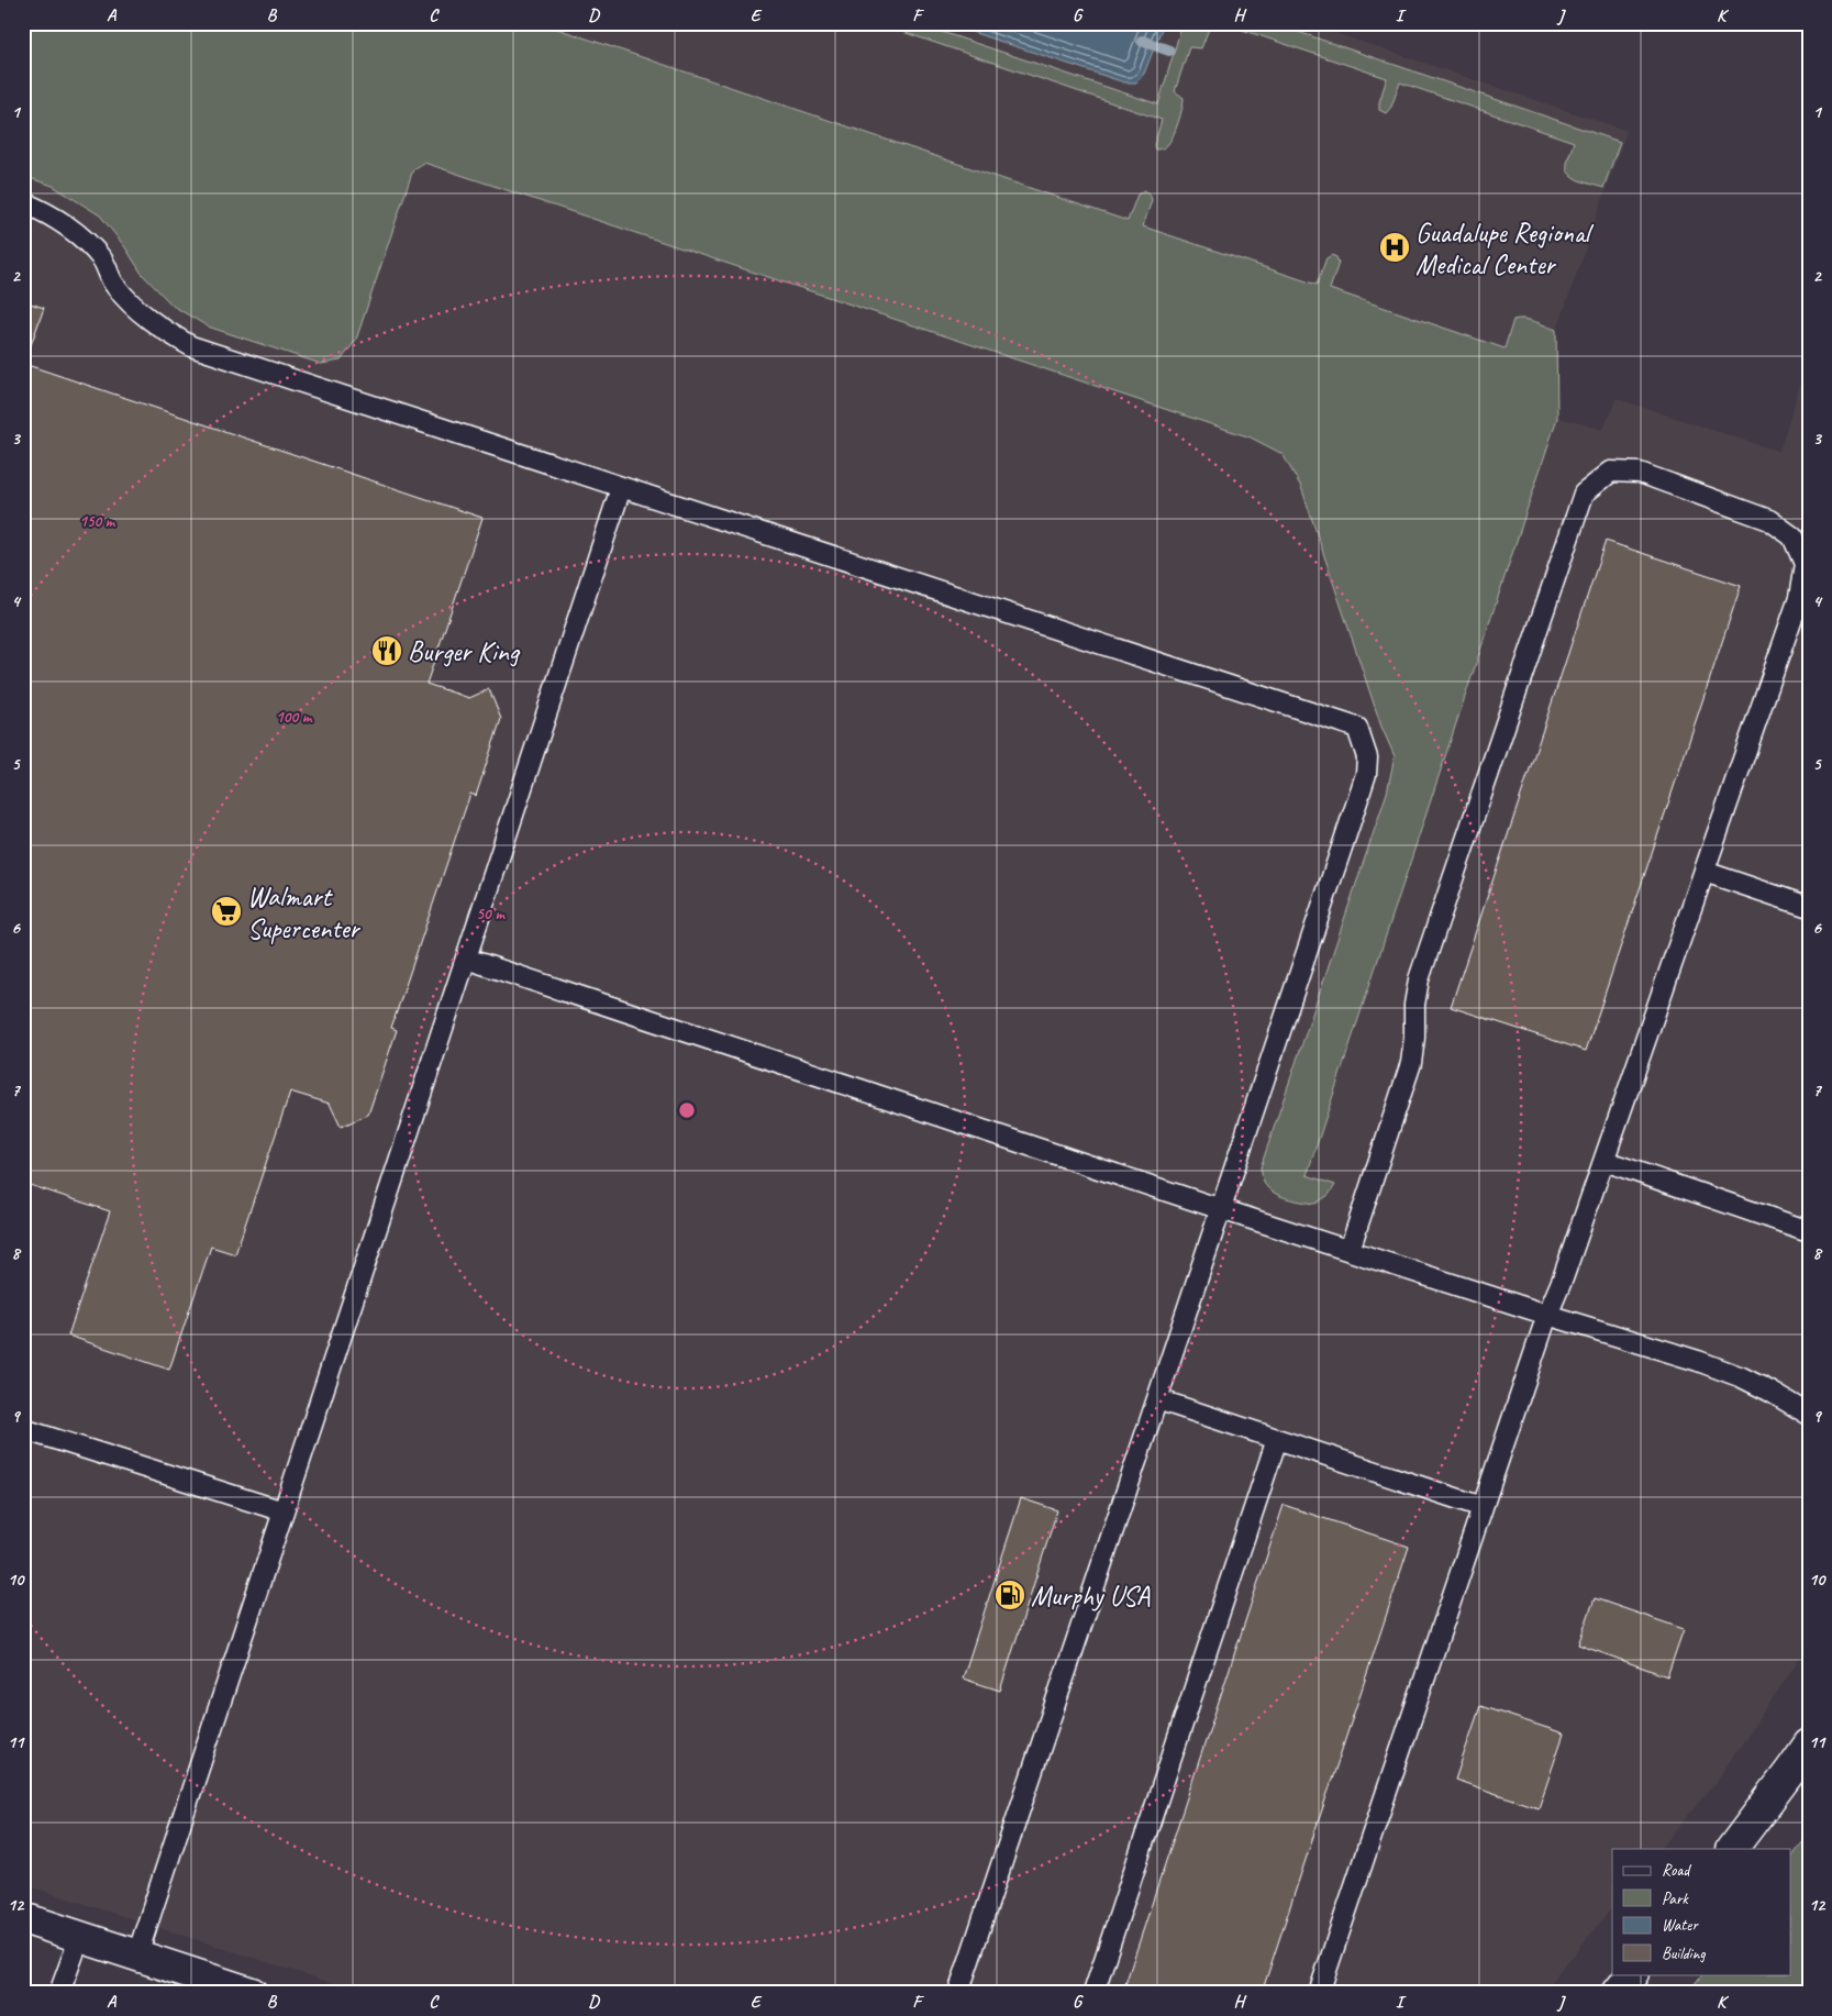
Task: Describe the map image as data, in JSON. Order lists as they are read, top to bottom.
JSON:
{
  "places": {
    "hospital": ["Guadalupe Regional Medical Center"],
    "restaurant": ["Burger King"],
    "supermarket": ["Walmart Supercenter"],
    "fuel station": ["Murphy USA"]
  },
  "legend": [
    "Road",
    "Park",
    "Water",
    "Building"
  ],
  "grid": {
    "columns": [
      "A",
      "B",
      "C",
      "D",
      "E",
      "F",
      "G",
      "H",
      "I",
      "J",
      "K"
    ],
    "rows": [
      "1",
      "2",
      "3",
      "4",
      "5",
      "6",
      "7",
      "8",
      "9",
      "10",
      "11",
      "12"
    ]
  },
  "rings": ["150 m", "100 m", "50 m"]
}
